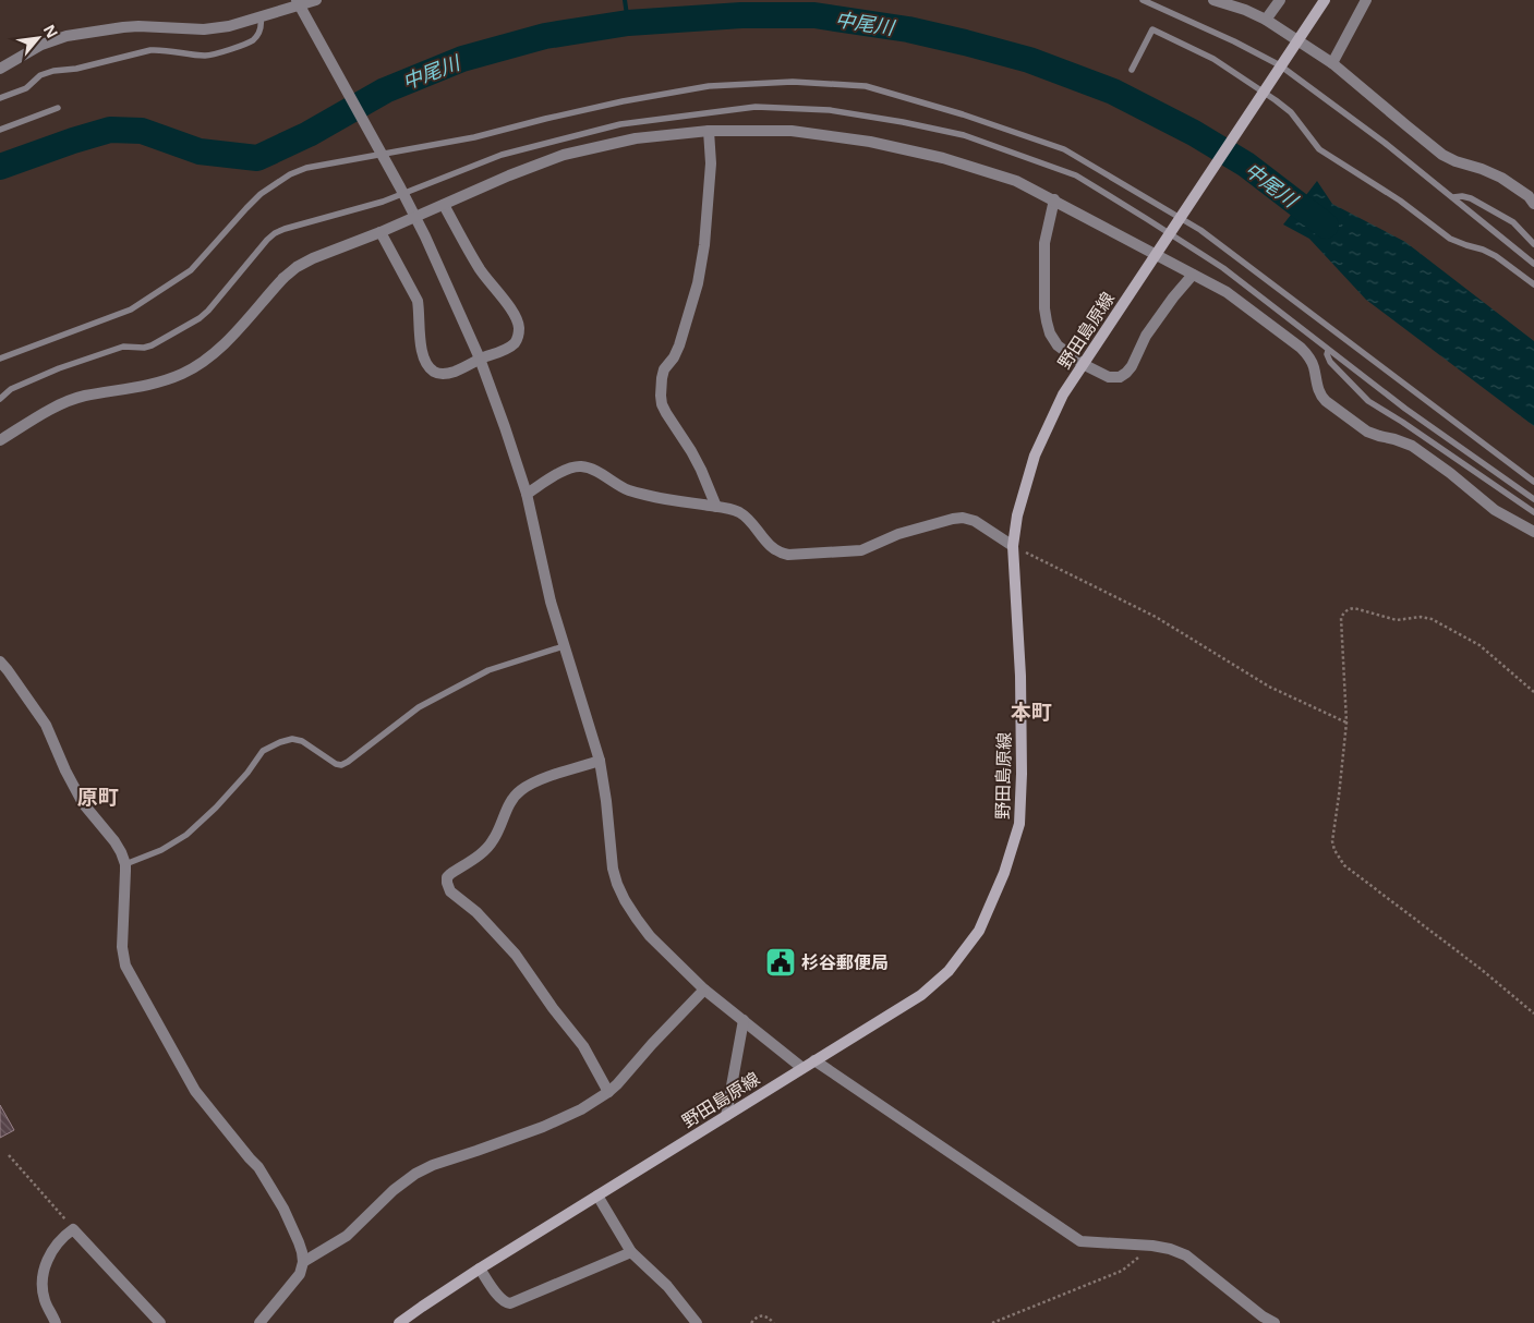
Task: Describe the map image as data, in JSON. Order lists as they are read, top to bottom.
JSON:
{
  "streets": {
    "main road": ["野田島原線"]
  },
  "districts": ["本町", "原町"],
  "water": ["中尾川"],
  "places": {
    "public building": ["杉谷郵便局"]
  },
  "north": "top right"
}
